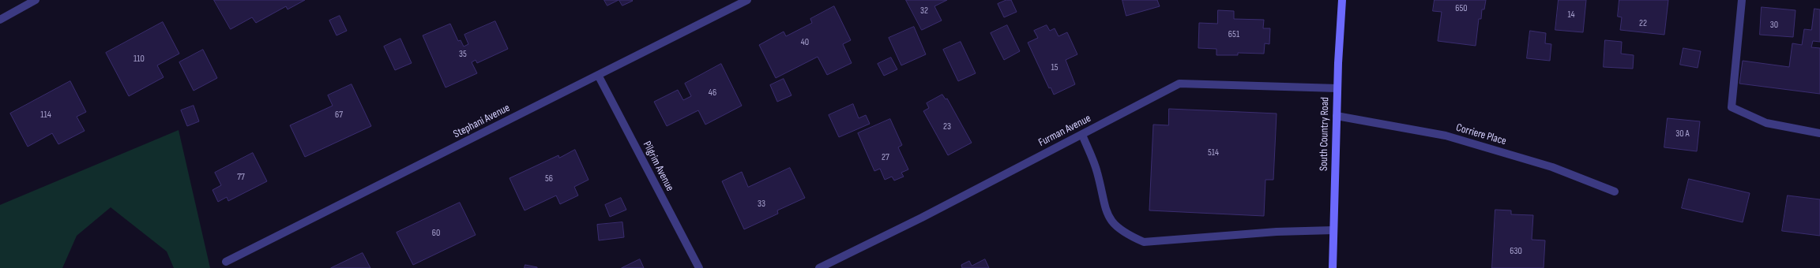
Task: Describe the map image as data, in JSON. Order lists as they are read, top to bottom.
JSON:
{
  "streets": {
    "main road": ["South Country Road"],
    "street": [
      "Stephani Avenue",
      "Furman Avenue",
      "Corriere Place",
      "Pilgrim Avenue"
    ]
  },
  "crossings": [
    ["Stephani Avenue", "Pilgrim Avenue"],
    ["Furman Avenue", "South Country Road"],
    ["South Country Road", "Corriere Place"]
  ],
  "house_numbers": [
    "650",
    "32",
    "14",
    "22",
    "30",
    "651",
    "40",
    "35",
    "110",
    "15",
    "46",
    "114",
    "67",
    "23",
    "30 A",
    "514",
    "27",
    "77",
    "56",
    "33",
    "60",
    "630"
  ]
}
